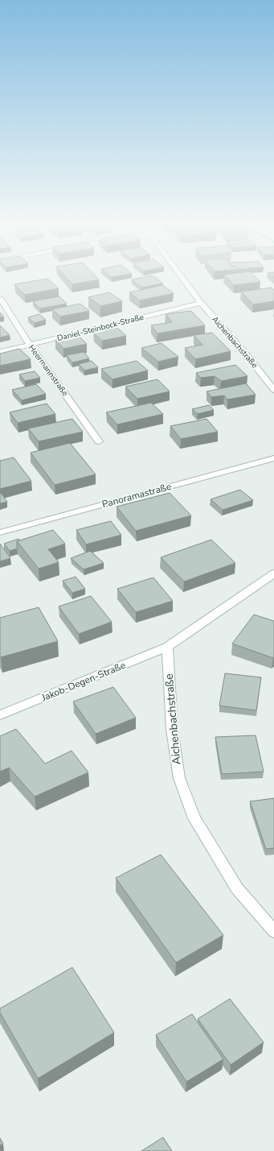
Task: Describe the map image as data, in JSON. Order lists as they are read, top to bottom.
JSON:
{
  "streets": {
    "street": [
      "Daniel-Steinbock-Straße",
      "Aichenbachstraße",
      "Heermannstraße",
      "Panoramastraße",
      "Jakob-Degen-Straße"
    ]
  },
  "crossings": [
    ["Daniel-Steinbock-Straße", "Aichenbachstraße"],
    ["Daniel-Steinbock-Straße", "Heermannstraße"],
    ["Aichenbachstraße", "Jakob-Degen-Straße"]
  ]
}
